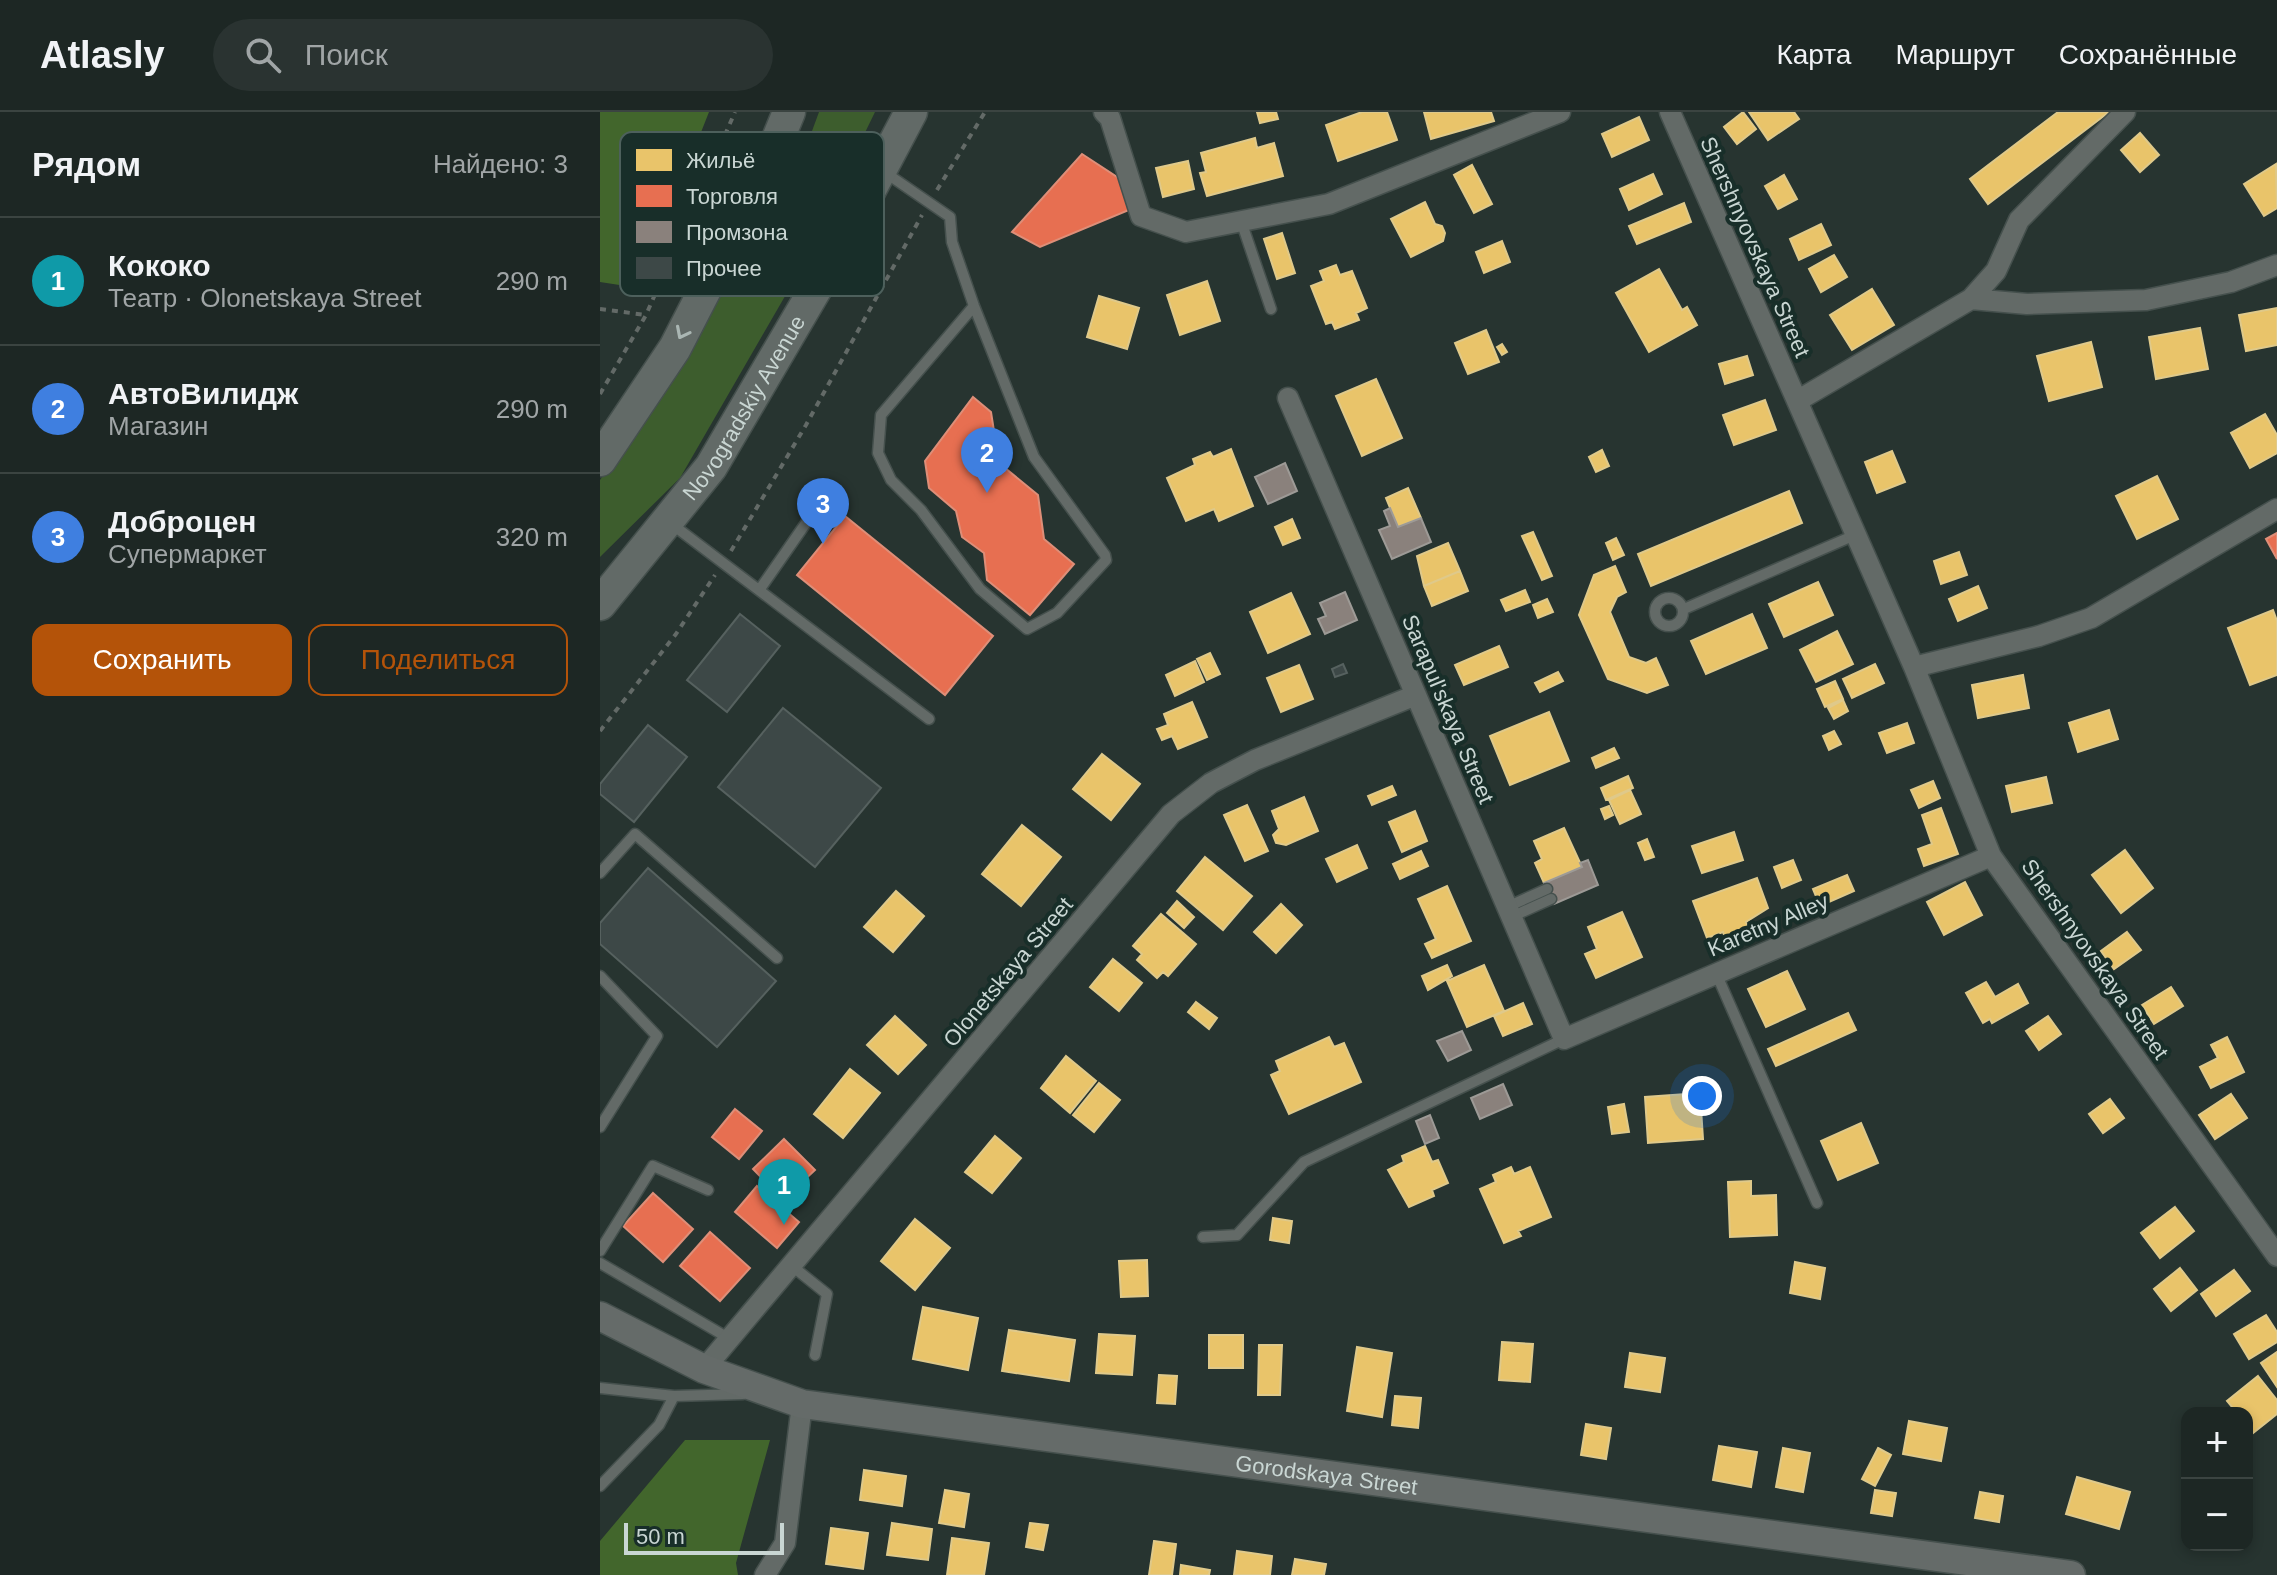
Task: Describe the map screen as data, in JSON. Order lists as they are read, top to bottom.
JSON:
{
  "streets": {
    "main road": ["Novogradskiy Avenue"],
    "street": [
      "Shershnyovskaya Street",
      "Sarapul'skaya Street",
      "Karetny Alley",
      "Olonetskaya Street",
      "Gorodskaya Street"
    ]
  },
  "crossings": [
    ["Shershnyovskaya Street", "Karetny Alley"],
    ["Sarapul'skaya Street", "Karetny Alley"],
    ["Sarapul'skaya Street", "Olonetskaya Street"],
    ["Olonetskaya Street", "Gorodskaya Street"]
  ],
  "legend": [
    "Жильё",
    "Торговля",
    "Промзона",
    "Прочее"
  ],
  "scale_bar": "50 m",
  "page": {
    "header": "Atlasly",
    "search": "Поиск",
    "nav": ["Карта", "Маршрут", "Сохранённые"],
    "heading": ["Рядом", "Найдено: 3"],
    "list": [
      {
        "mark": "1",
        "name": "Кококо",
        "note": "Театр · Olonetskaya Street",
        "value": "290 m"
      },
      {
        "mark": "2",
        "name": "АвтоВилидж",
        "note": "Магазин",
        "value": "290 m"
      },
      {
        "mark": "3",
        "name": "Доброцен",
        "note": "Супермаркет",
        "value": "320 m"
      }
    ],
    "pins": ["2", "3", "1"],
    "buttons": ["Сохранить", "Поделиться"],
    "map_buttons": ["+", "−"],
    "scale": "50 m"
  }
}
